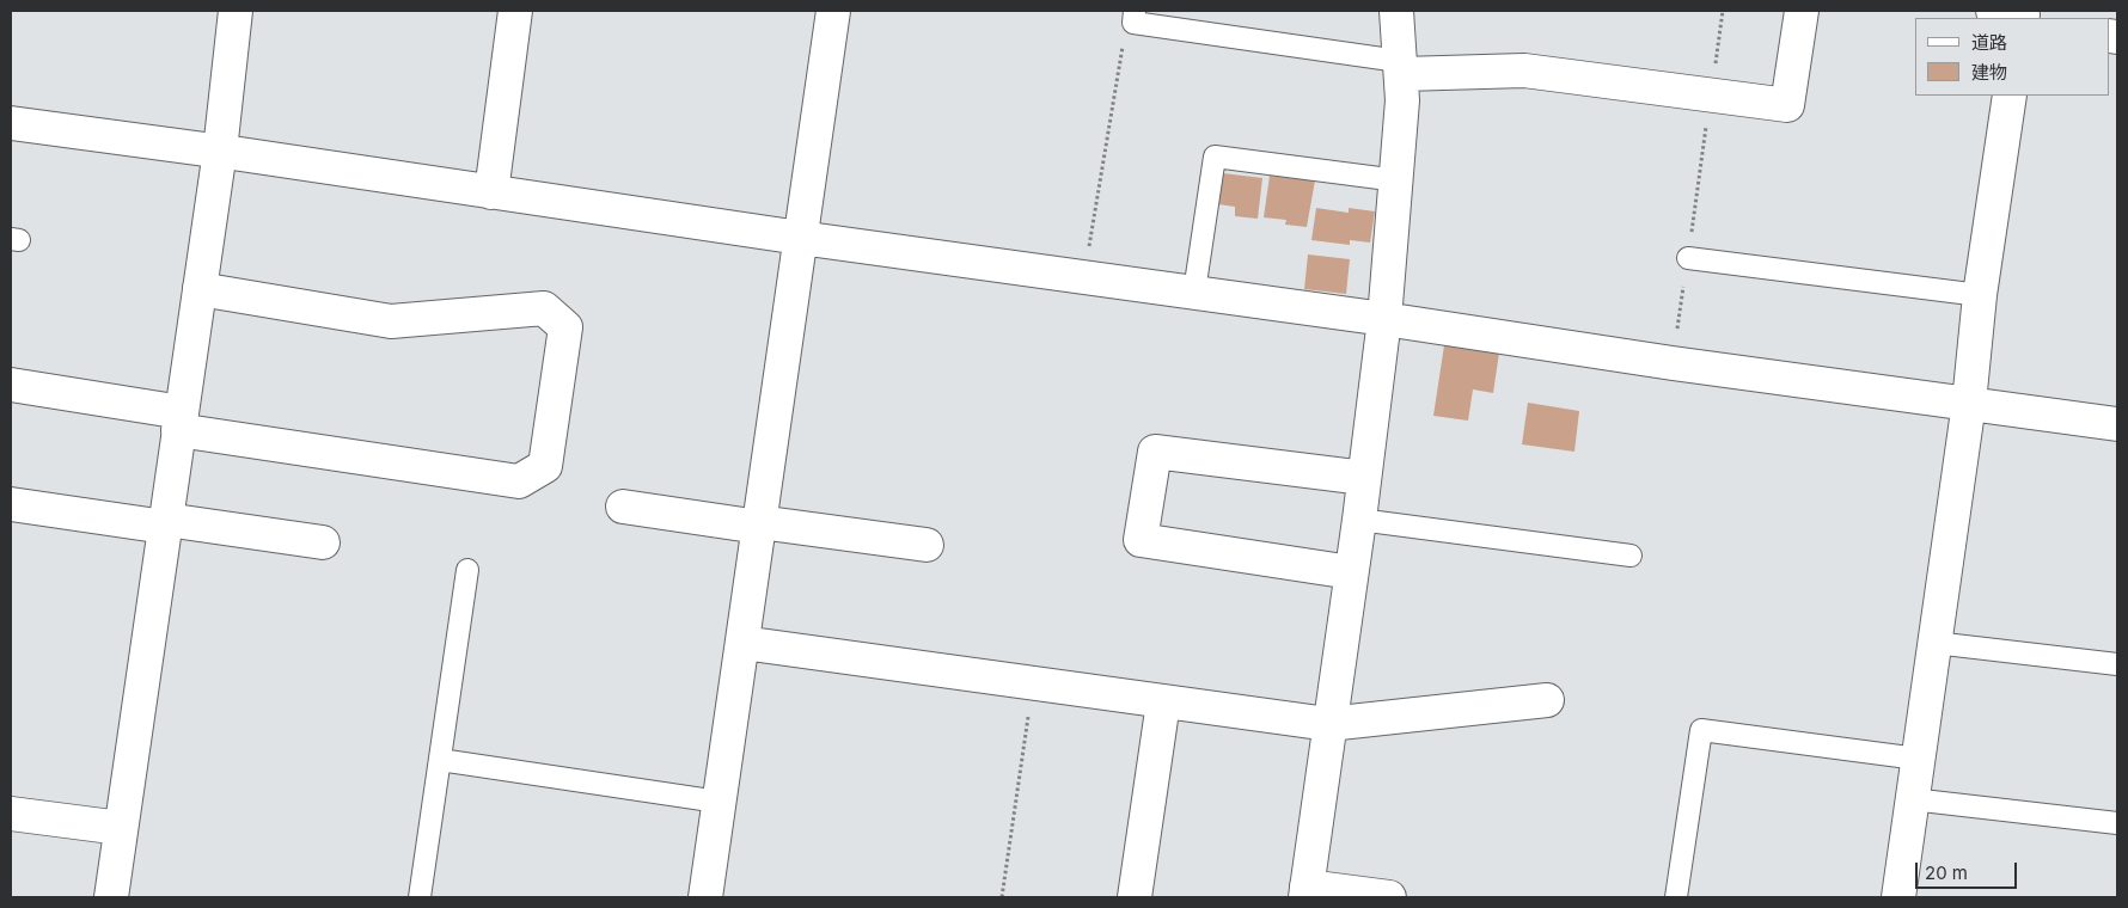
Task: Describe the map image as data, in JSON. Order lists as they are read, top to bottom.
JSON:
{
  "legend": ["道路", "建物"],
  "scale_bar": "20 m"
}
